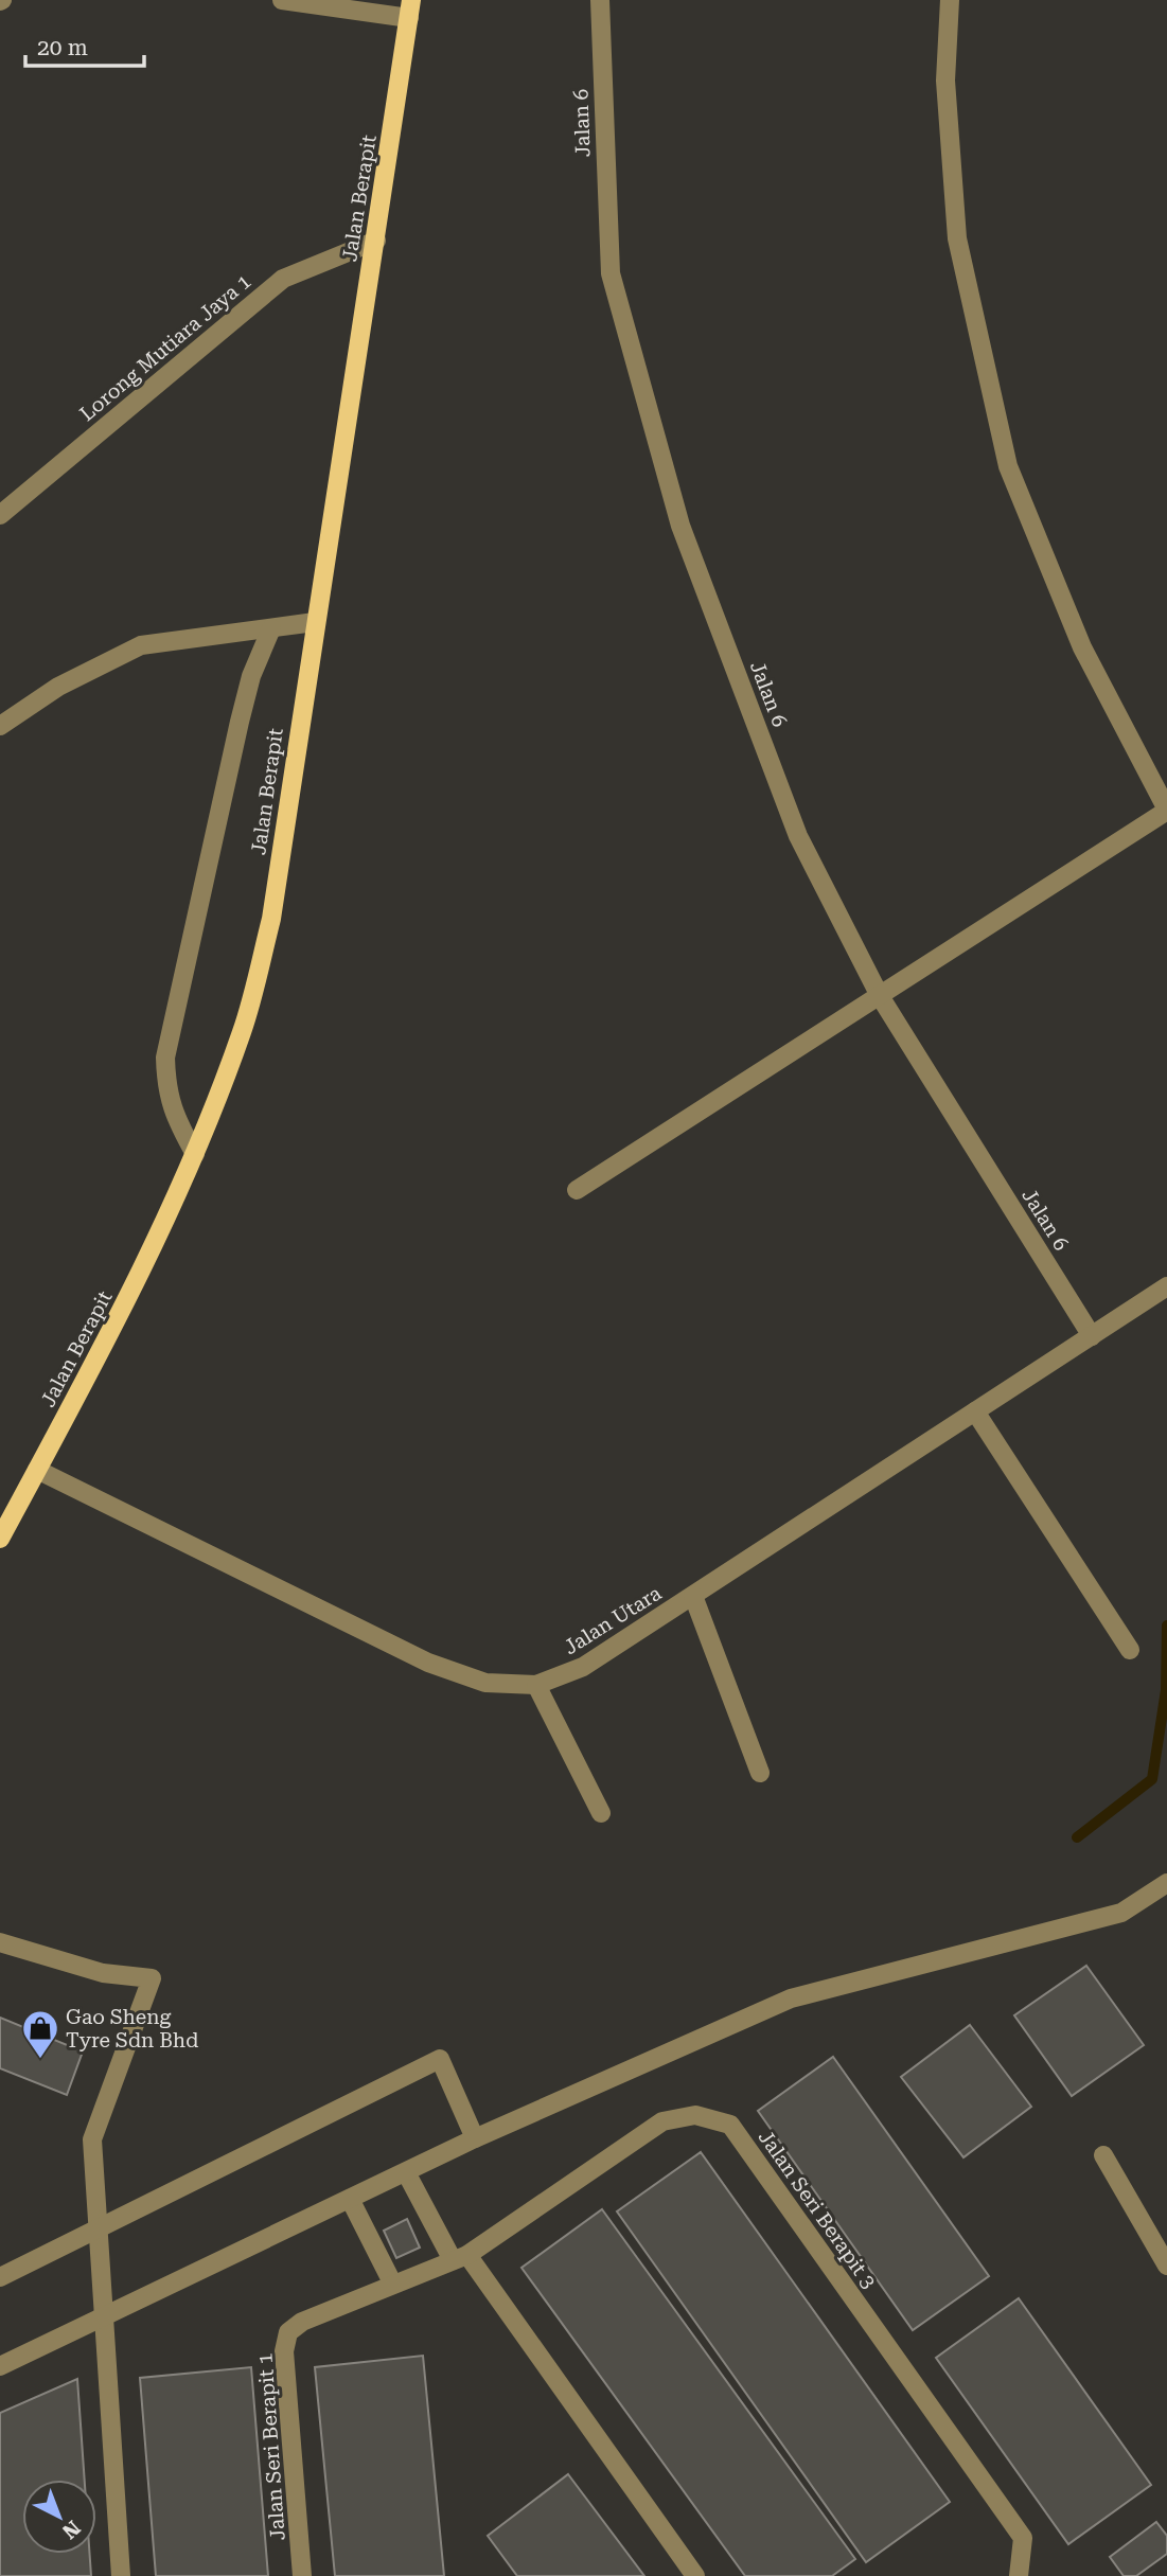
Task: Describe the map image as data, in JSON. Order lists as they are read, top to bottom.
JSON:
{
  "streets": {
    "main road": ["Jalan Berapit"],
    "street": [
      "Jalan 6",
      "Lorong Mutiara Jaya 1",
      "Jalan Utara",
      "Jalan Seri Berapit 3",
      "Jalan Seri Berapit 1"
    ]
  },
  "crossings": [
    ["Jalan 6", "Jalan Utara"],
    ["Jalan Berapit", "Lorong Mutiara Jaya 1"],
    ["Jalan Berapit", "Jalan Utara"],
    ["Jalan Seri Berapit 3", "Jalan Seri Berapit 1"]
  ],
  "places": {
    "shop": ["Gao Sheng Tyre Sdn Bhd"]
  },
  "scale_bar": "20 m",
  "north": "bottom right"
}
